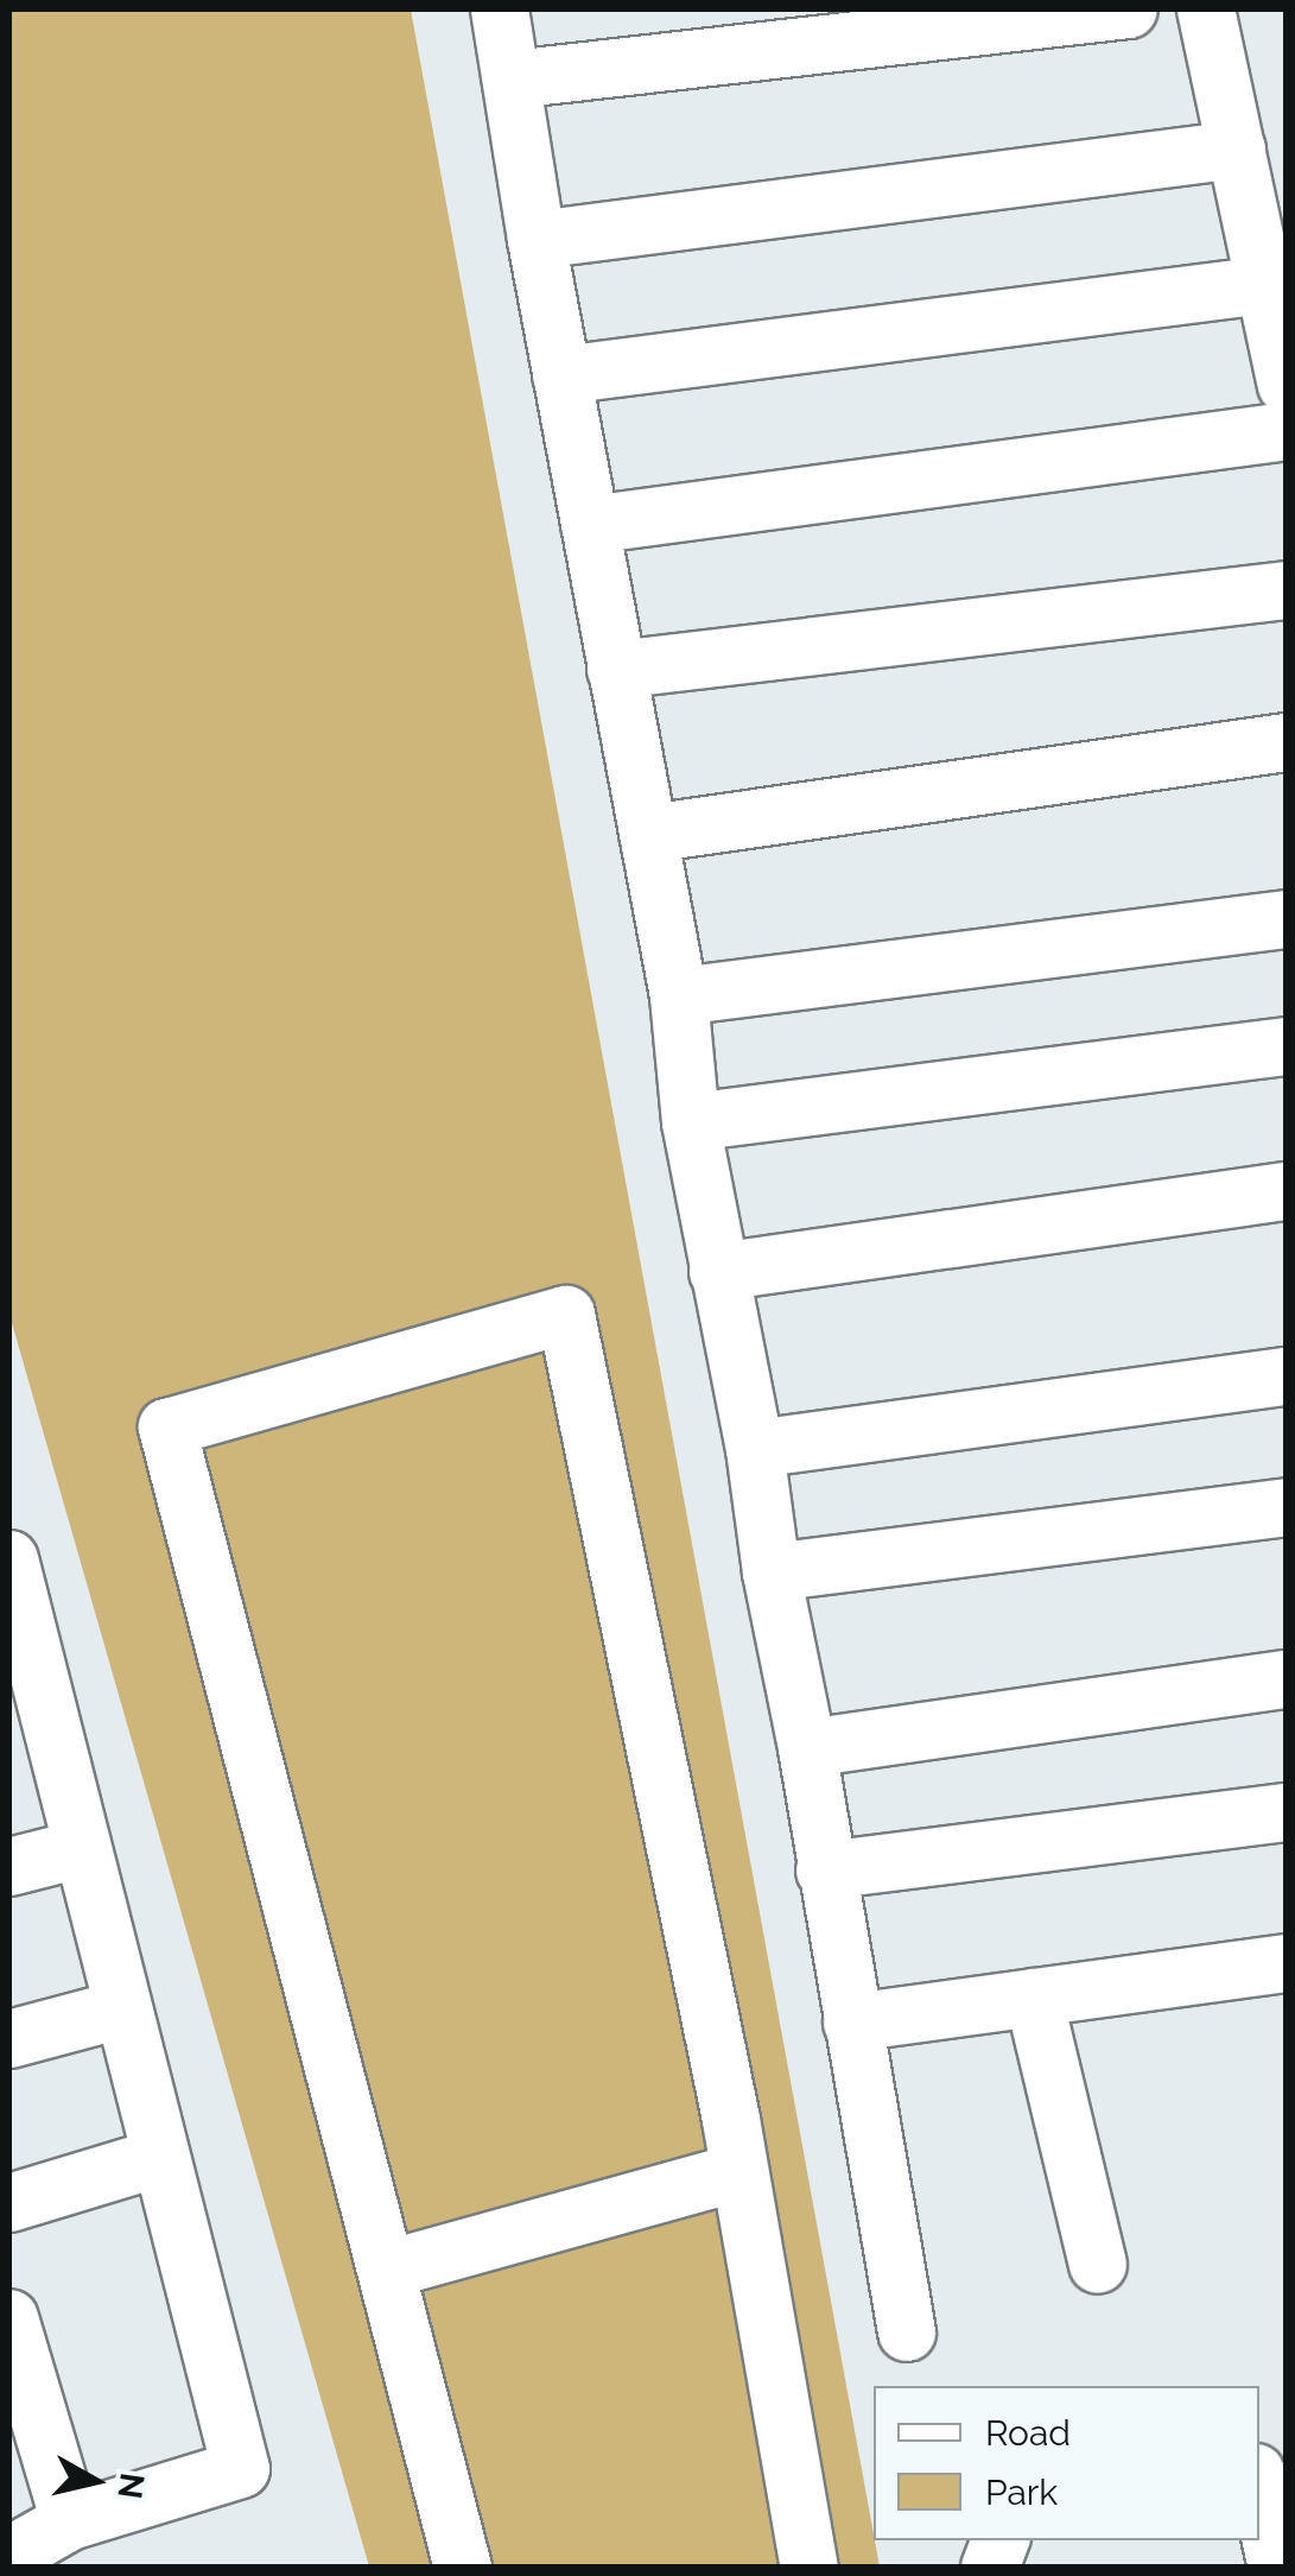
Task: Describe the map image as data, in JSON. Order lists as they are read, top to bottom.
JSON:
{
  "legend": ["Road", "Park"],
  "north": "right"
}
